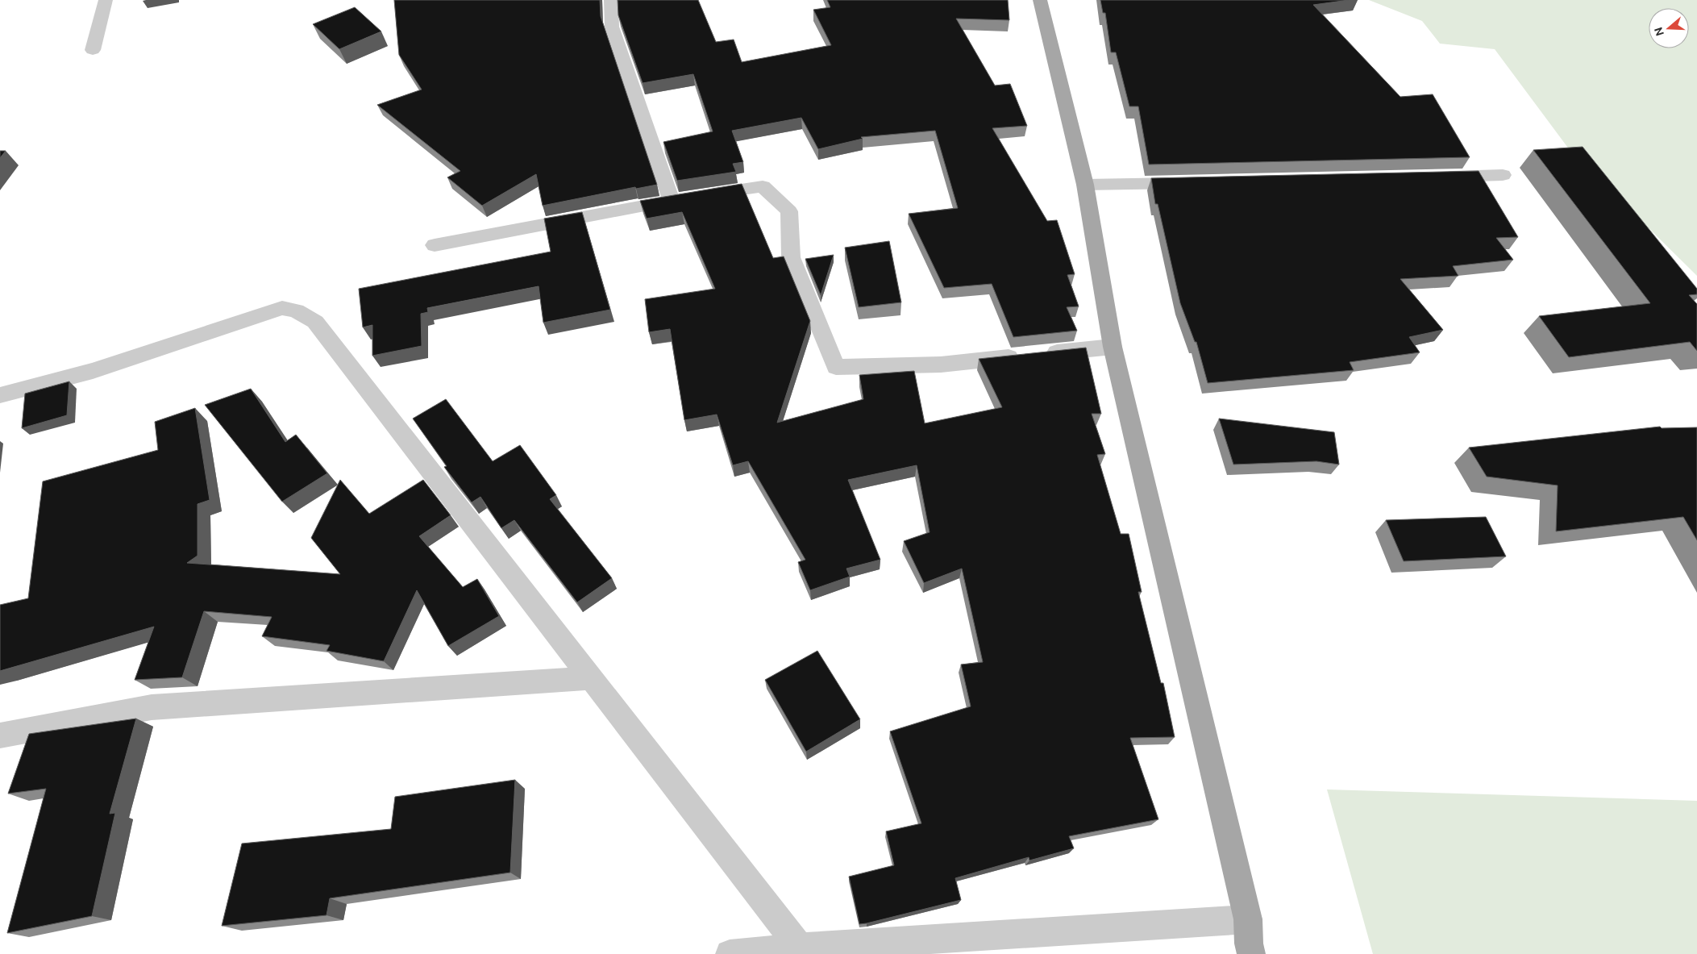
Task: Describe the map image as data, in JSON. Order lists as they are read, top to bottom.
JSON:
{
  "north": "left"
}
